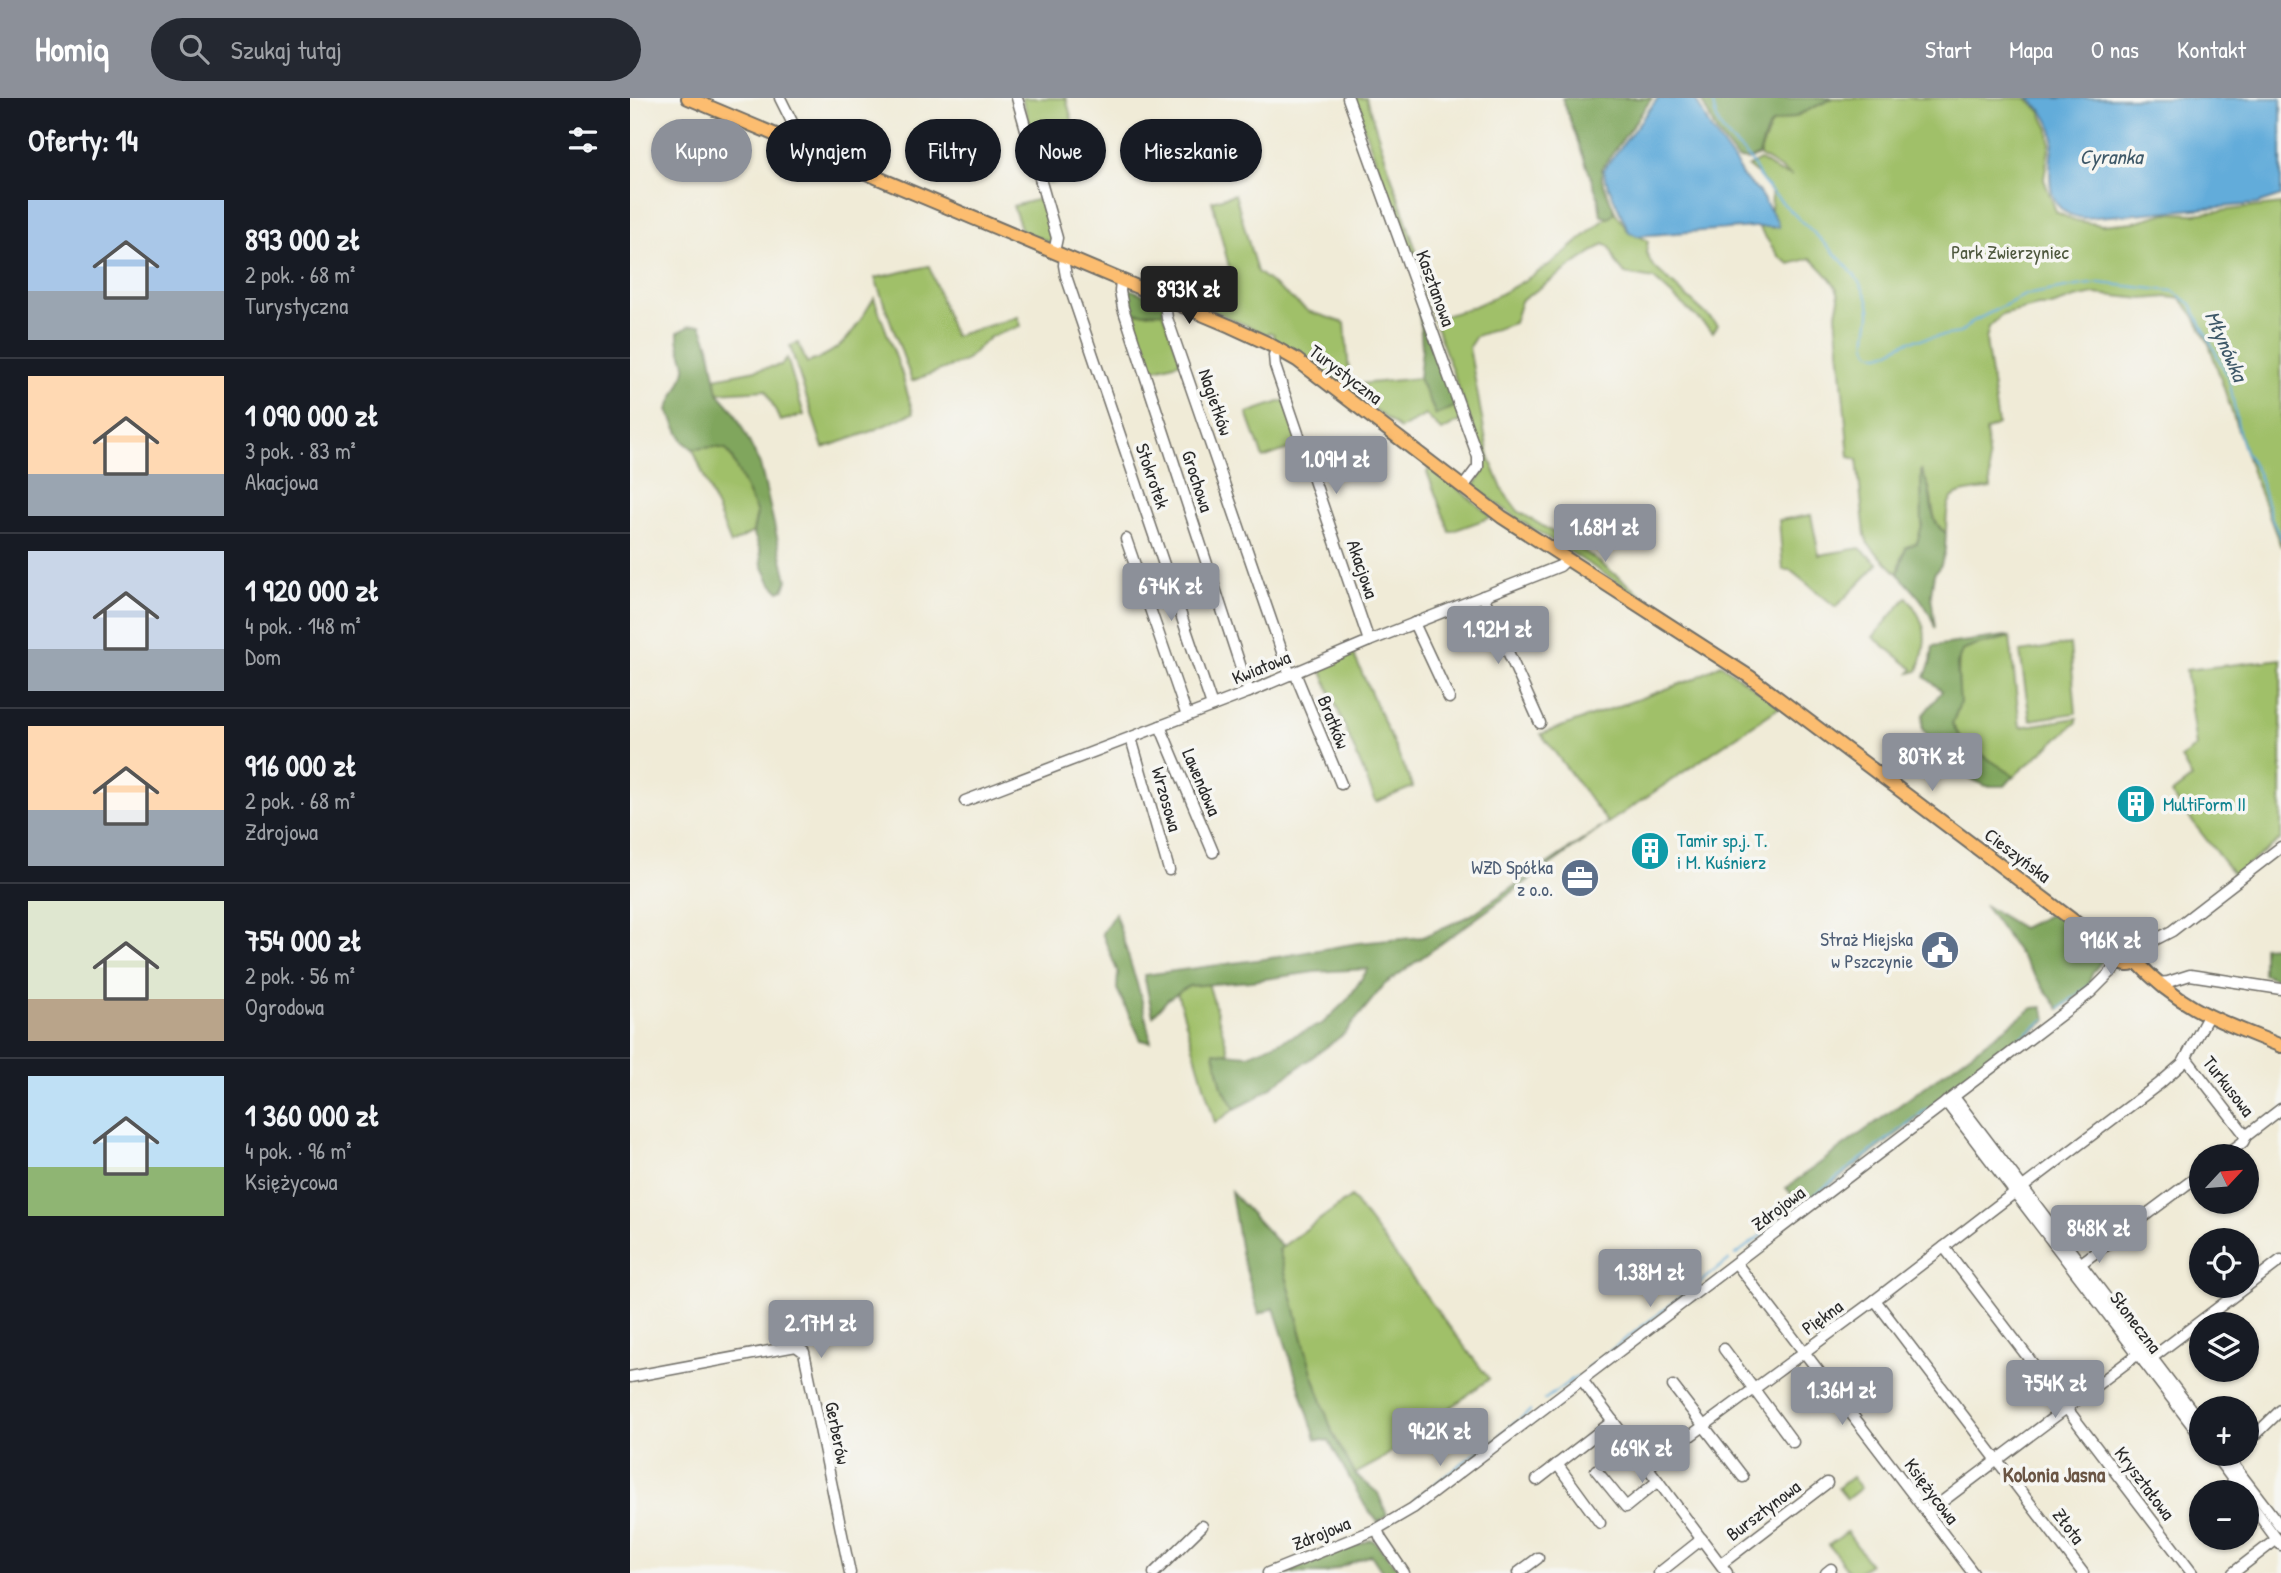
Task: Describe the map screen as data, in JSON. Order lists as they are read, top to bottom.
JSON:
{
  "streets": {
    "main road": ["Turystyczna", "Cieszyńska"],
    "street": [
      "Kasztanowa",
      "Nagietków",
      "Stokrotek",
      "Grochowa",
      "Akacjowa",
      "Kwiatowa",
      "Bratków",
      "Lawendowa",
      "Wrzosowa",
      "Turkusowa",
      "Zdrojowa",
      "Piękna",
      "Słoneczna",
      "Gerberów",
      "Kryształowa",
      "Księżycowa",
      "Bursztynowa",
      "Złota"
    ]
  },
  "crossings": [
    ["Kasztanowa", "Turystyczna"],
    ["Turystyczna", "Nagietków"],
    ["Turystyczna", "Stokrotek"],
    ["Turystyczna", "Grochowa"],
    ["Turystyczna", "Akacjowa"],
    ["Turystyczna", "Kwiatowa"],
    ["Turystyczna", "Cieszyńska"],
    ["Nagietków", "Kwiatowa"],
    ["Nagietków", "Bratków"],
    ["Stokrotek", "Kwiatowa"],
    ["Grochowa", "Kwiatowa"],
    ["Akacjowa", "Kwiatowa"],
    ["Kwiatowa", "Bratków"],
    ["Kwiatowa", "Lawendowa"],
    ["Kwiatowa", "Wrzosowa"],
    ["Cieszyńska", "Zdrojowa"],
    ["Turkusowa", "Piękna"],
    ["Zdrojowa", "Słoneczna"],
    ["Zdrojowa", "Księżycowa"],
    ["Piękna", "Słoneczna"],
    ["Piękna", "Kryształowa"],
    ["Piękna", "Księżycowa"],
    ["Piękna", "Złota"]
  ],
  "districts": ["Kolonia Jasna"],
  "water": ["Cyranka", "Młynówka"],
  "parks": ["Park Zwierzyniec"],
  "places": {
    "building": ["MultiForm II", "Tamir sp.j. T. i M. Kuśnierz"],
    "office": ["WZD Spółka z o.o."],
    "public building": ["Straż Miejska w Pszczynie"]
  },
  "north": "top right",
  "page": {
    "header": "Homiq",
    "search": "Szukaj tutaj",
    "nav": [
      "Start",
      "Mapa",
      "O nas",
      "Kontakt"
    ],
    "heading": "Oferty: 14",
    "chip": [
      "Kupno",
      "Wynajem",
      "Filtry",
      "Nowe",
      "Mieszkanie"
    ],
    "list": [
      {
        "name": "893 000 zł",
        "note": "2 pok. · 68 m² · Turystyczna"
      },
      {
        "name": "1 090 000 zł",
        "note": "3 pok. · 83 m² · Akacjowa"
      },
      {
        "name": "1 920 000 zł",
        "note": "4 pok. · 148 m² · Dom"
      },
      {
        "name": "916 000 zł",
        "note": "2 pok. · 68 m² · Zdrojowa"
      },
      {
        "name": "754 000 zł",
        "note": "2 pok. · 56 m² · Ogrodowa"
      },
      {
        "name": "1 360 000 zł",
        "note": "4 pok. · 96 m² · Księżycowa"
      }
    ],
    "price": [
      "893K zł",
      "1.09M zł",
      "1.68M zł",
      "674K zł",
      "1.92M zł",
      "807K zł",
      "916K zł",
      "848K zł",
      "1.38M zł",
      "2.17M zł",
      "754K zł",
      "1.36M zł",
      "942K zł",
      "669K zł"
    ],
    "map_buttons": ["+", "−"]
  }
}
